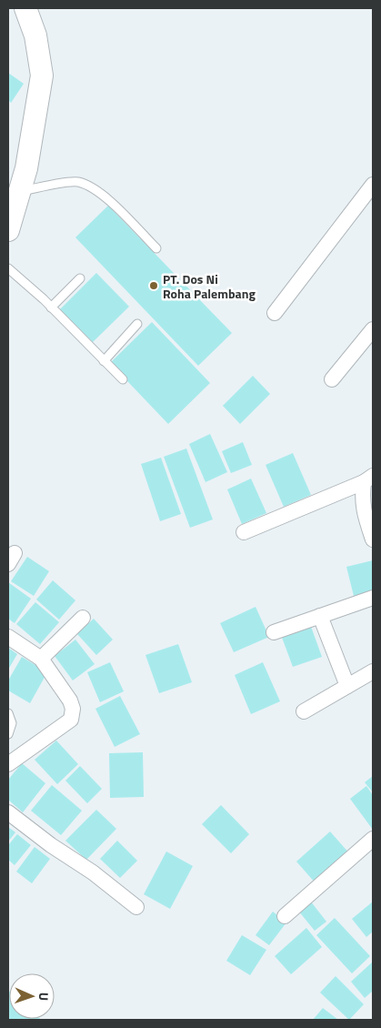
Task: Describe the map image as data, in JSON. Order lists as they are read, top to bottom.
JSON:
{
  "places": ["PT. Dos Ni Roha Palembang"],
  "north": "right"
}
